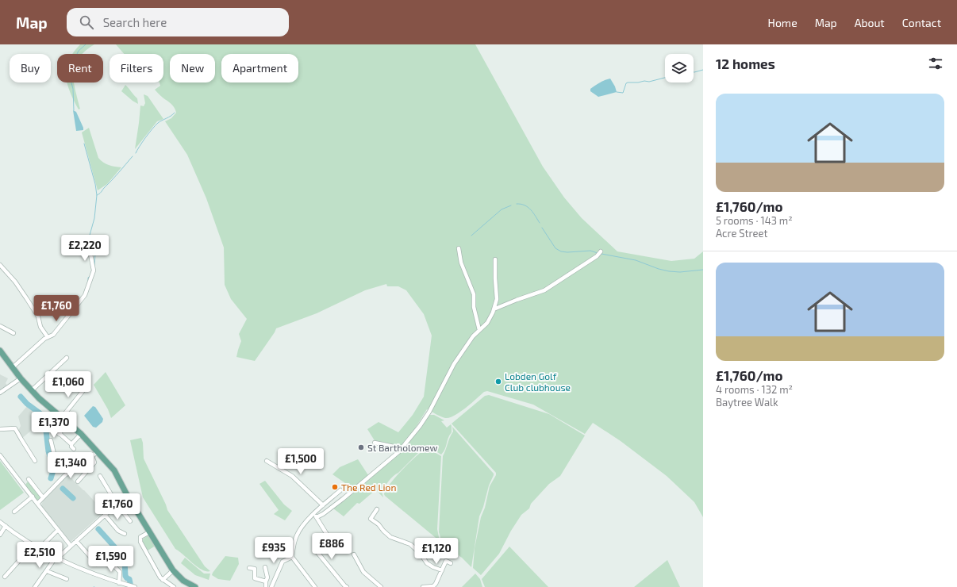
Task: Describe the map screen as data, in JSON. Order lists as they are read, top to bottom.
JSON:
{
  "places": ["Lobden Golf Club clubhouse", "St Bartholomew", "The Red Lion"],
  "page": {
    "header": "Map",
    "search": "Search here",
    "nav": [
      "Home",
      "Map",
      "About",
      "Contact"
    ],
    "heading": "12 homes",
    "chip": [
      "Buy",
      "Rent",
      "Filters",
      "New",
      "Apartment"
    ],
    "list": [
      {
        "name": "£1,760/mo",
        "note": "5 rooms · 143 m² · Acre Street"
      },
      {
        "name": "£1,760/mo",
        "note": "4 rooms · 132 m² · Baytree Walk"
      }
    ],
    "price": [
      "£2,220",
      "£1,760",
      "£1,060",
      "£1,370",
      "£1,500",
      "£1,340",
      "£1,760",
      "£886",
      "£935",
      "£1,120",
      "£2,510",
      "£1,590"
    ]
  }
}
